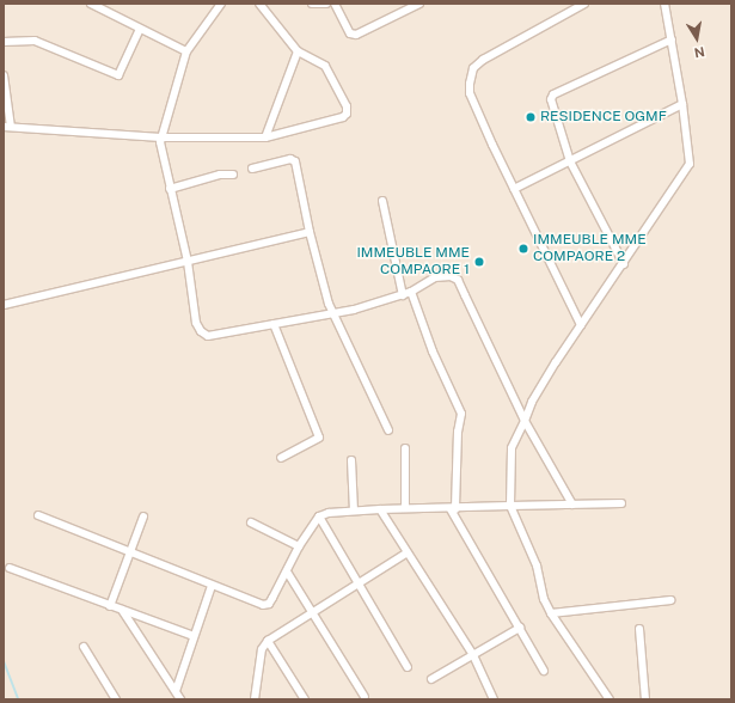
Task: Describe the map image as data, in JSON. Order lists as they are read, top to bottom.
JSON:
{
  "places": ["RESIDENCE OGMF", "IMMEUBLE MME COMPAORE 2", "IMMEUBLE MME COMPAORE 1"],
  "north": "bottom"
}
